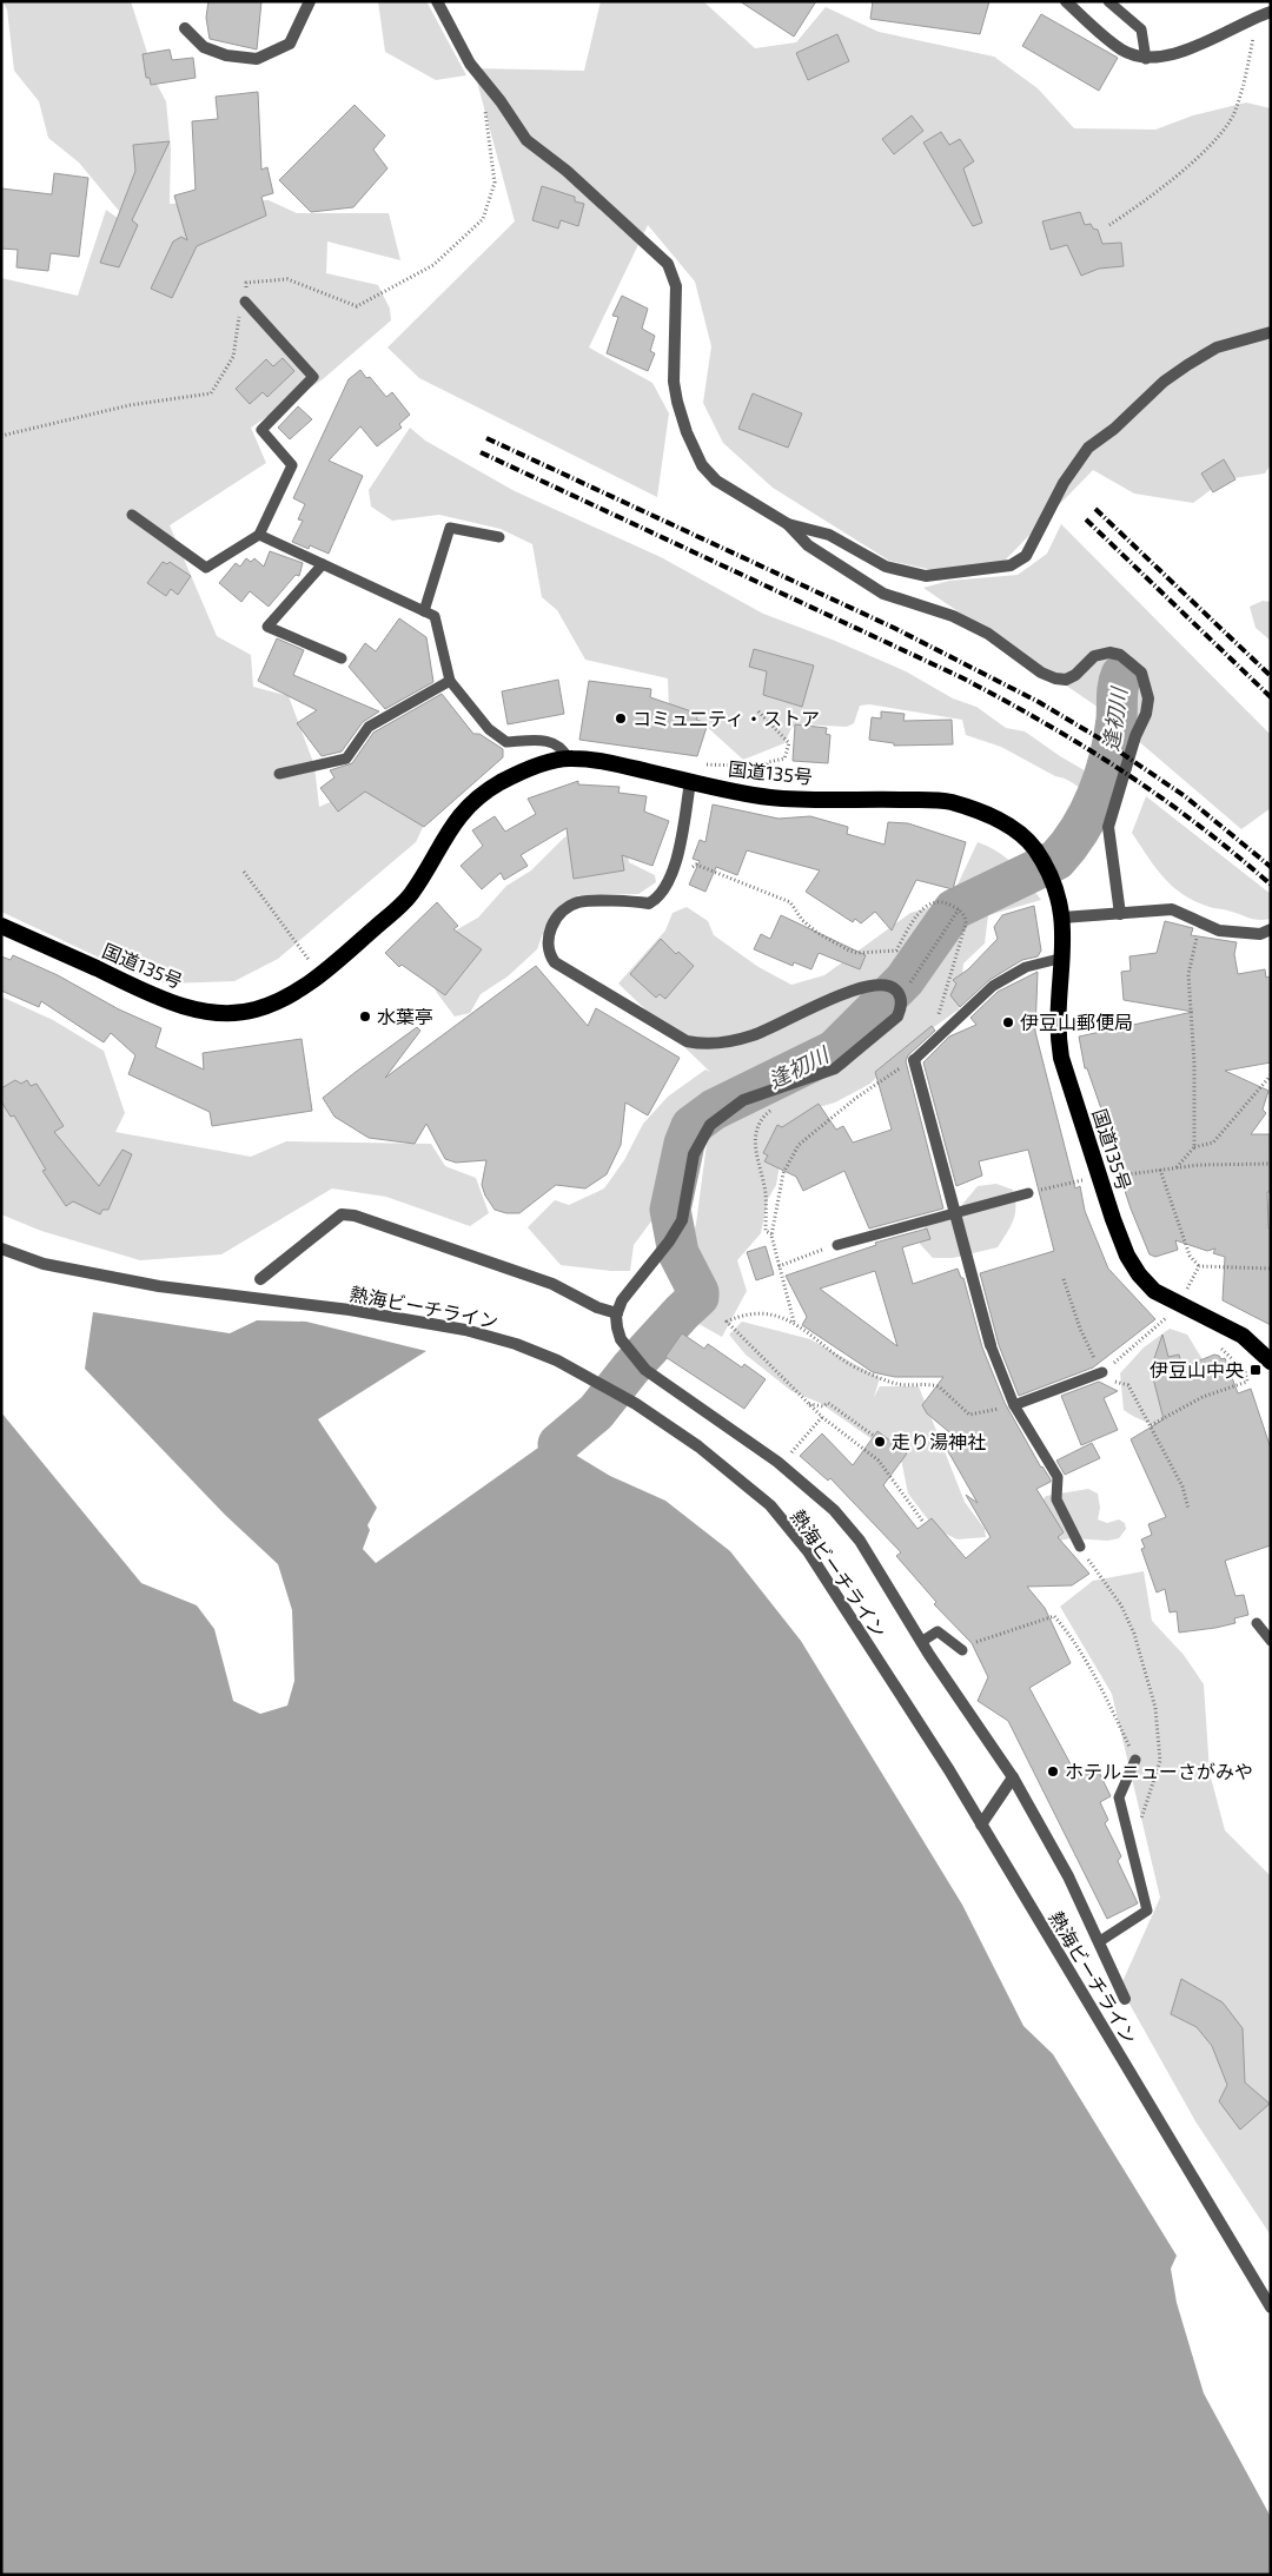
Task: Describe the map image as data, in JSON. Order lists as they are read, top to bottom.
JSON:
{
  "streets": {
    "highway": ["国道135号"],
    "street": ["熱海ビーチライン"]
  },
  "water": ["逢初川"],
  "places": {
    "other": [
      "コミュ二ティ・ストア",
      "水葉亭",
      "伊豆山郵便局",
      "走り湯神社",
      "ホテルニューさがみや"
    ],
    "transit": ["伊豆山中央"]
  }
}
